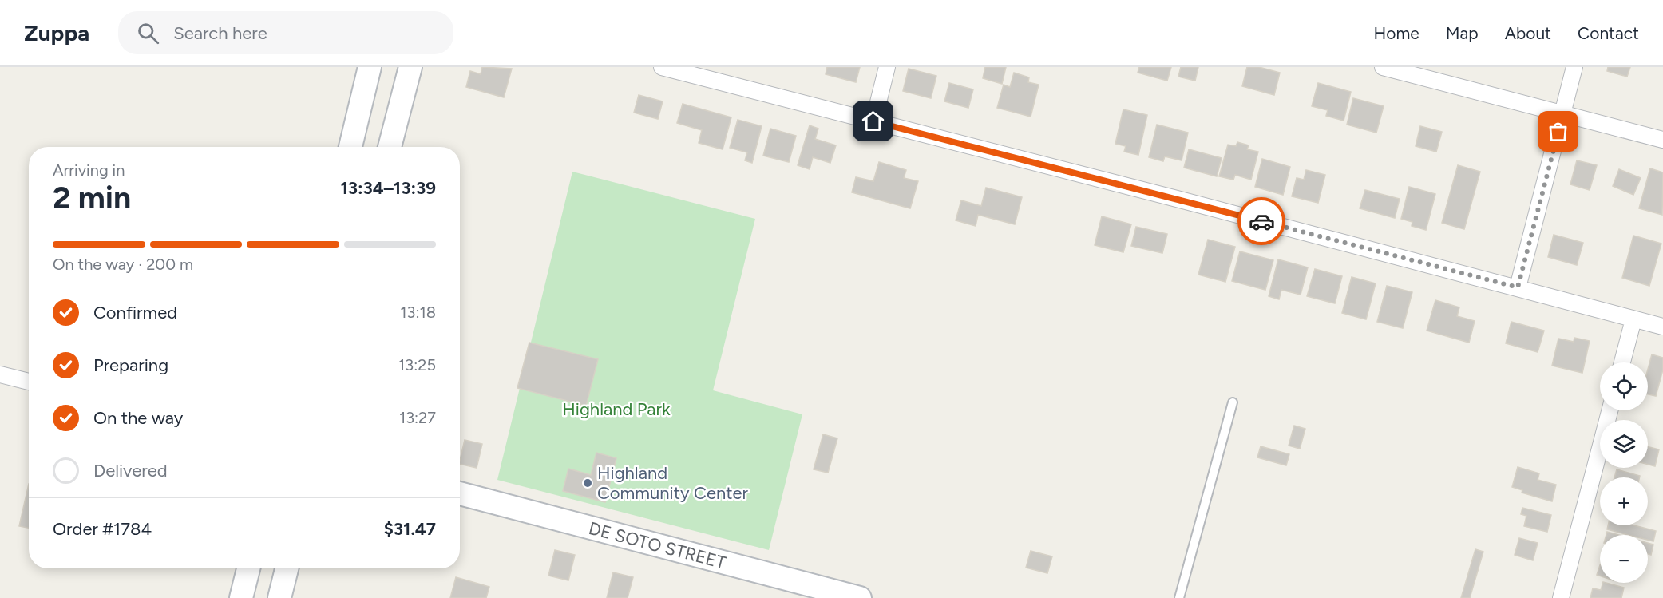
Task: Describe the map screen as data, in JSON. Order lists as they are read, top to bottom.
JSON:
{
  "streets": {
    "street": ["DE SOTO STREET"]
  },
  "parks": ["Highland Park"],
  "places": ["Highland Community Center"],
  "page": {
    "header": "Zuppa",
    "search": "Search here",
    "nav": [
      "Home",
      "Map",
      "About",
      "Contact"
    ],
    "heading": ["2 min", "Arriving in", "13:34–13:39"],
    "panel": ["Order #1784", "$31.47"],
    "bar": "On the way · 200 m",
    "list": [
      ["Confirmed", "13:18"],
      ["Preparing", "13:25"],
      ["On the way", "13:27"],
      "Delivered"
    ],
    "map_buttons": ["+", "−"]
  }
}
